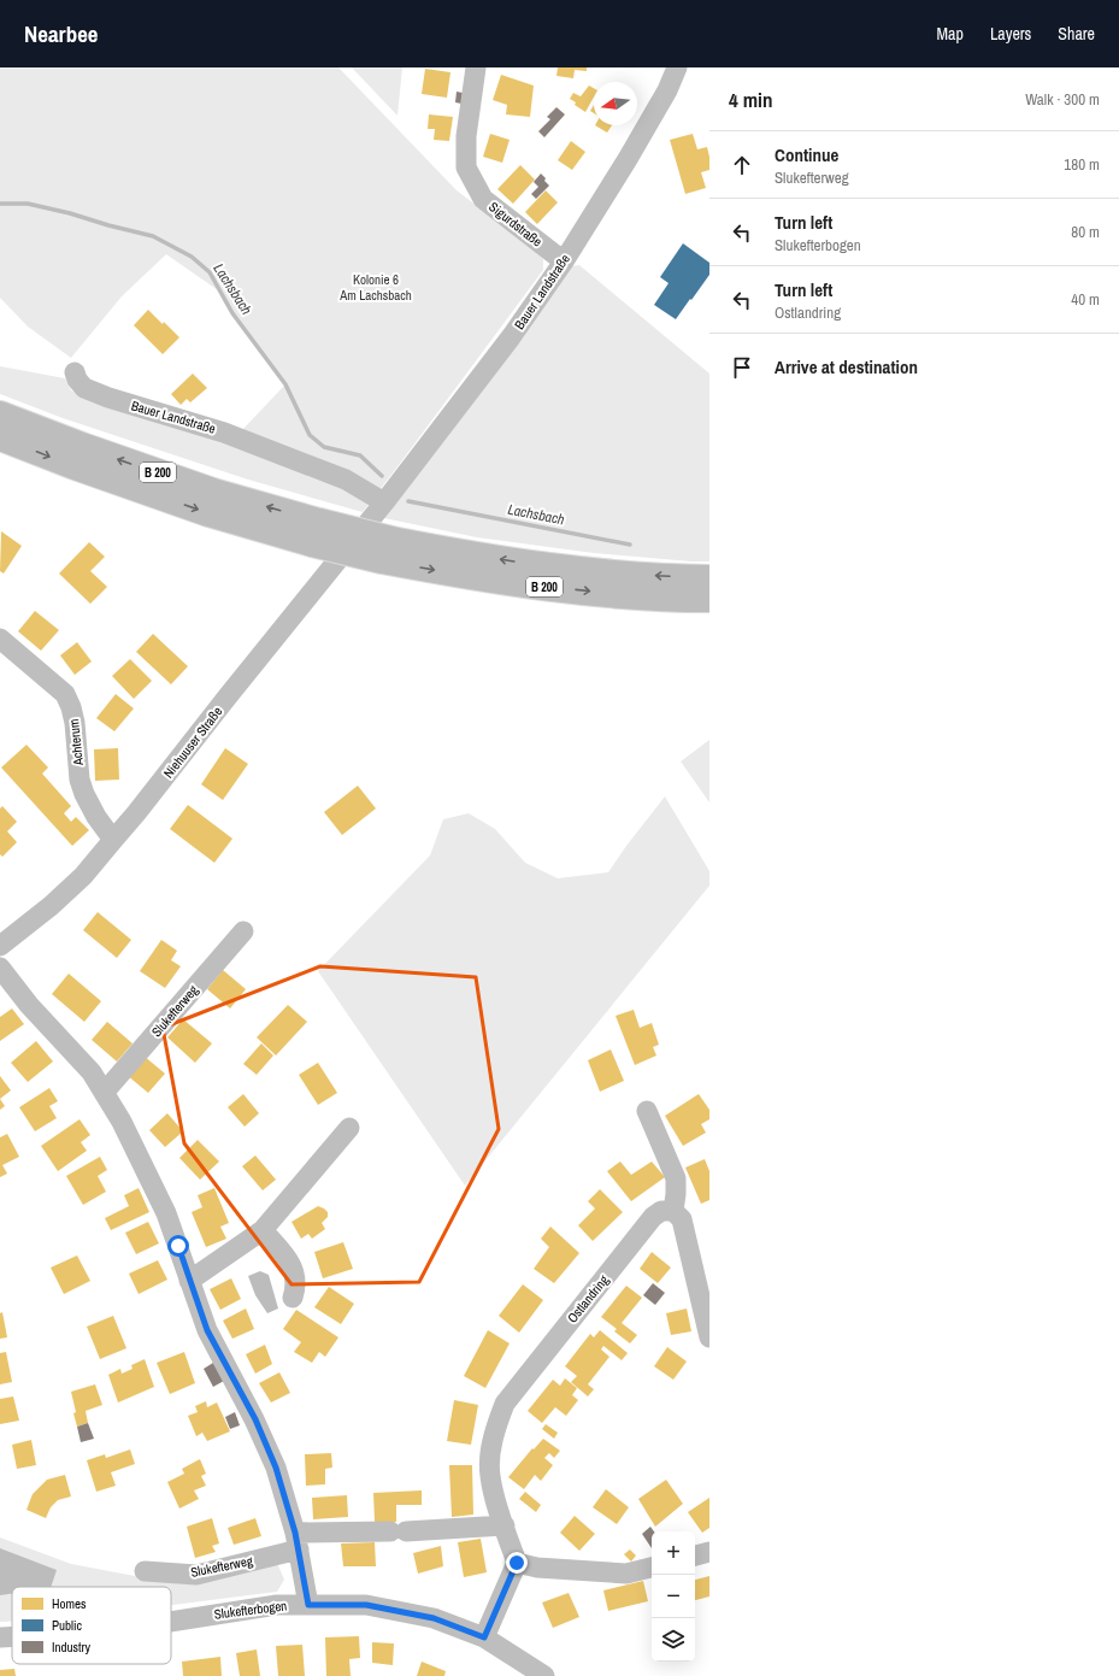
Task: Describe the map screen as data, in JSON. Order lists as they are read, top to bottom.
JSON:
{
  "streets": {
    "highway": ["B 200"],
    "street": [
      "Sigurdstraße",
      "Bauer Landstraße",
      "Achterum",
      "Niehuuser Straße",
      "Slukefterweg",
      "Ostlandring",
      "Slukefterbogen"
    ]
  },
  "crossings": [
    ["Sigurdstraße", "Bauer Landstraße"],
    ["Bauer Landstraße", "Niehuuser Straße"],
    ["Achterum", "Niehuuser Straße"],
    ["Slukefterweg", "Ostlandring"]
  ],
  "water": ["Lachsbach"],
  "parks": ["Kolonie 6 Am Lachsbach"],
  "legend": ["Homes", "Public", "Industry"],
  "north": "left",
  "page": {
    "header": "Nearbee",
    "nav": ["Map", "Layers", "Share"],
    "heading": ["4 min", "Walk · 300 m"],
    "list": [
      ["Continue", "Slukefterweg", "180 m"],
      ["Turn left", "Slukefterbogen", "80 m"],
      ["Turn left", "Ostlandring", "40 m"],
      "Arrive at destination"
    ],
    "map_buttons": ["+", "−"]
  }
}
